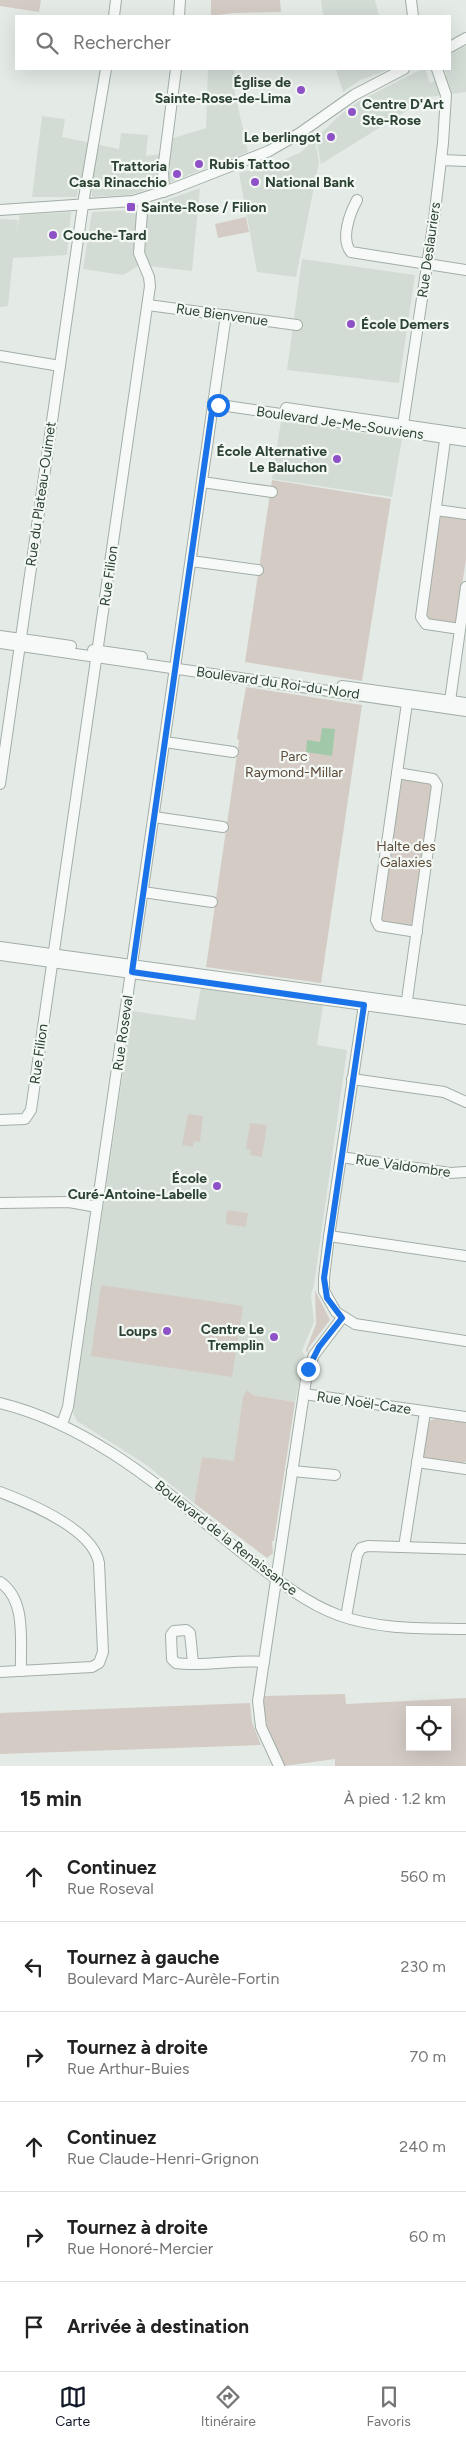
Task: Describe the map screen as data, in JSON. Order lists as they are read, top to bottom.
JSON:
{
  "streets": {
    "street": [
      "Rue Deslauriers",
      "Rue Bienvenue",
      "Boulevard Je-Me-Souviens",
      "Rue du Plateau-Ouimet",
      "Rue Filion",
      "Boulevard du Roi-du-Nord",
      "Rue Roseval",
      "Rue Valdombre",
      "Rue Noël-Caze",
      "Boulevard de la Renaissance"
    ]
  },
  "crossings": [
    ["Rue Deslauriers", "Boulevard Je-Me-Souviens"],
    ["Rue Bienvenue", "Rue Filion"],
    ["Rue Bienvenue", "Rue Roseval"],
    ["Boulevard Je-Me-Souviens", "Rue Roseval"],
    ["Rue du Plateau-Ouimet", "Boulevard du Roi-du-Nord"],
    ["Rue Filion", "Boulevard du Roi-du-Nord"],
    ["Boulevard du Roi-du-Nord", "Rue Roseval"],
    ["Rue Roseval", "Boulevard de la Renaissance"]
  ],
  "parks": ["Parc Raymond-Millar", "Halte des Galaxies"],
  "places": {
    "other": [
      "Église de Sainte-Rose-de-Lima",
      "Centre D'Art Ste-Rose",
      "Le berlingot",
      "Rubis Tattoo",
      "Trattoria Casa Rinacchio",
      "National Bank",
      "Couche-Tard",
      "École Demers",
      "École Alternative Le Baluchon",
      "École Curé-Antoine-Labelle",
      "Loups",
      "Centre Le Tremplin"
    ],
    "transit": ["Sainte-Rose / Filion"]
  },
  "page": {
    "search": "Rechercher",
    "heading": ["15 min", "À pied · 1.2 km"],
    "list": [
      ["Continuez", "Rue Roseval", "560 m"],
      ["Tournez à gauche", "Boulevard Marc-Aurèle-Fortin", "230 m"],
      ["Tournez à droite", "Rue Arthur-Buies", "70 m"],
      ["Continuez", "Rue Claude-Henri-Grignon", "240 m"],
      ["Tournez à droite", "Rue Honoré-Mercier", "60 m"],
      "Arrivée à destination"
    ],
    "nav": ["Carte", "Itinéraire", "Favoris"]
  }
}
